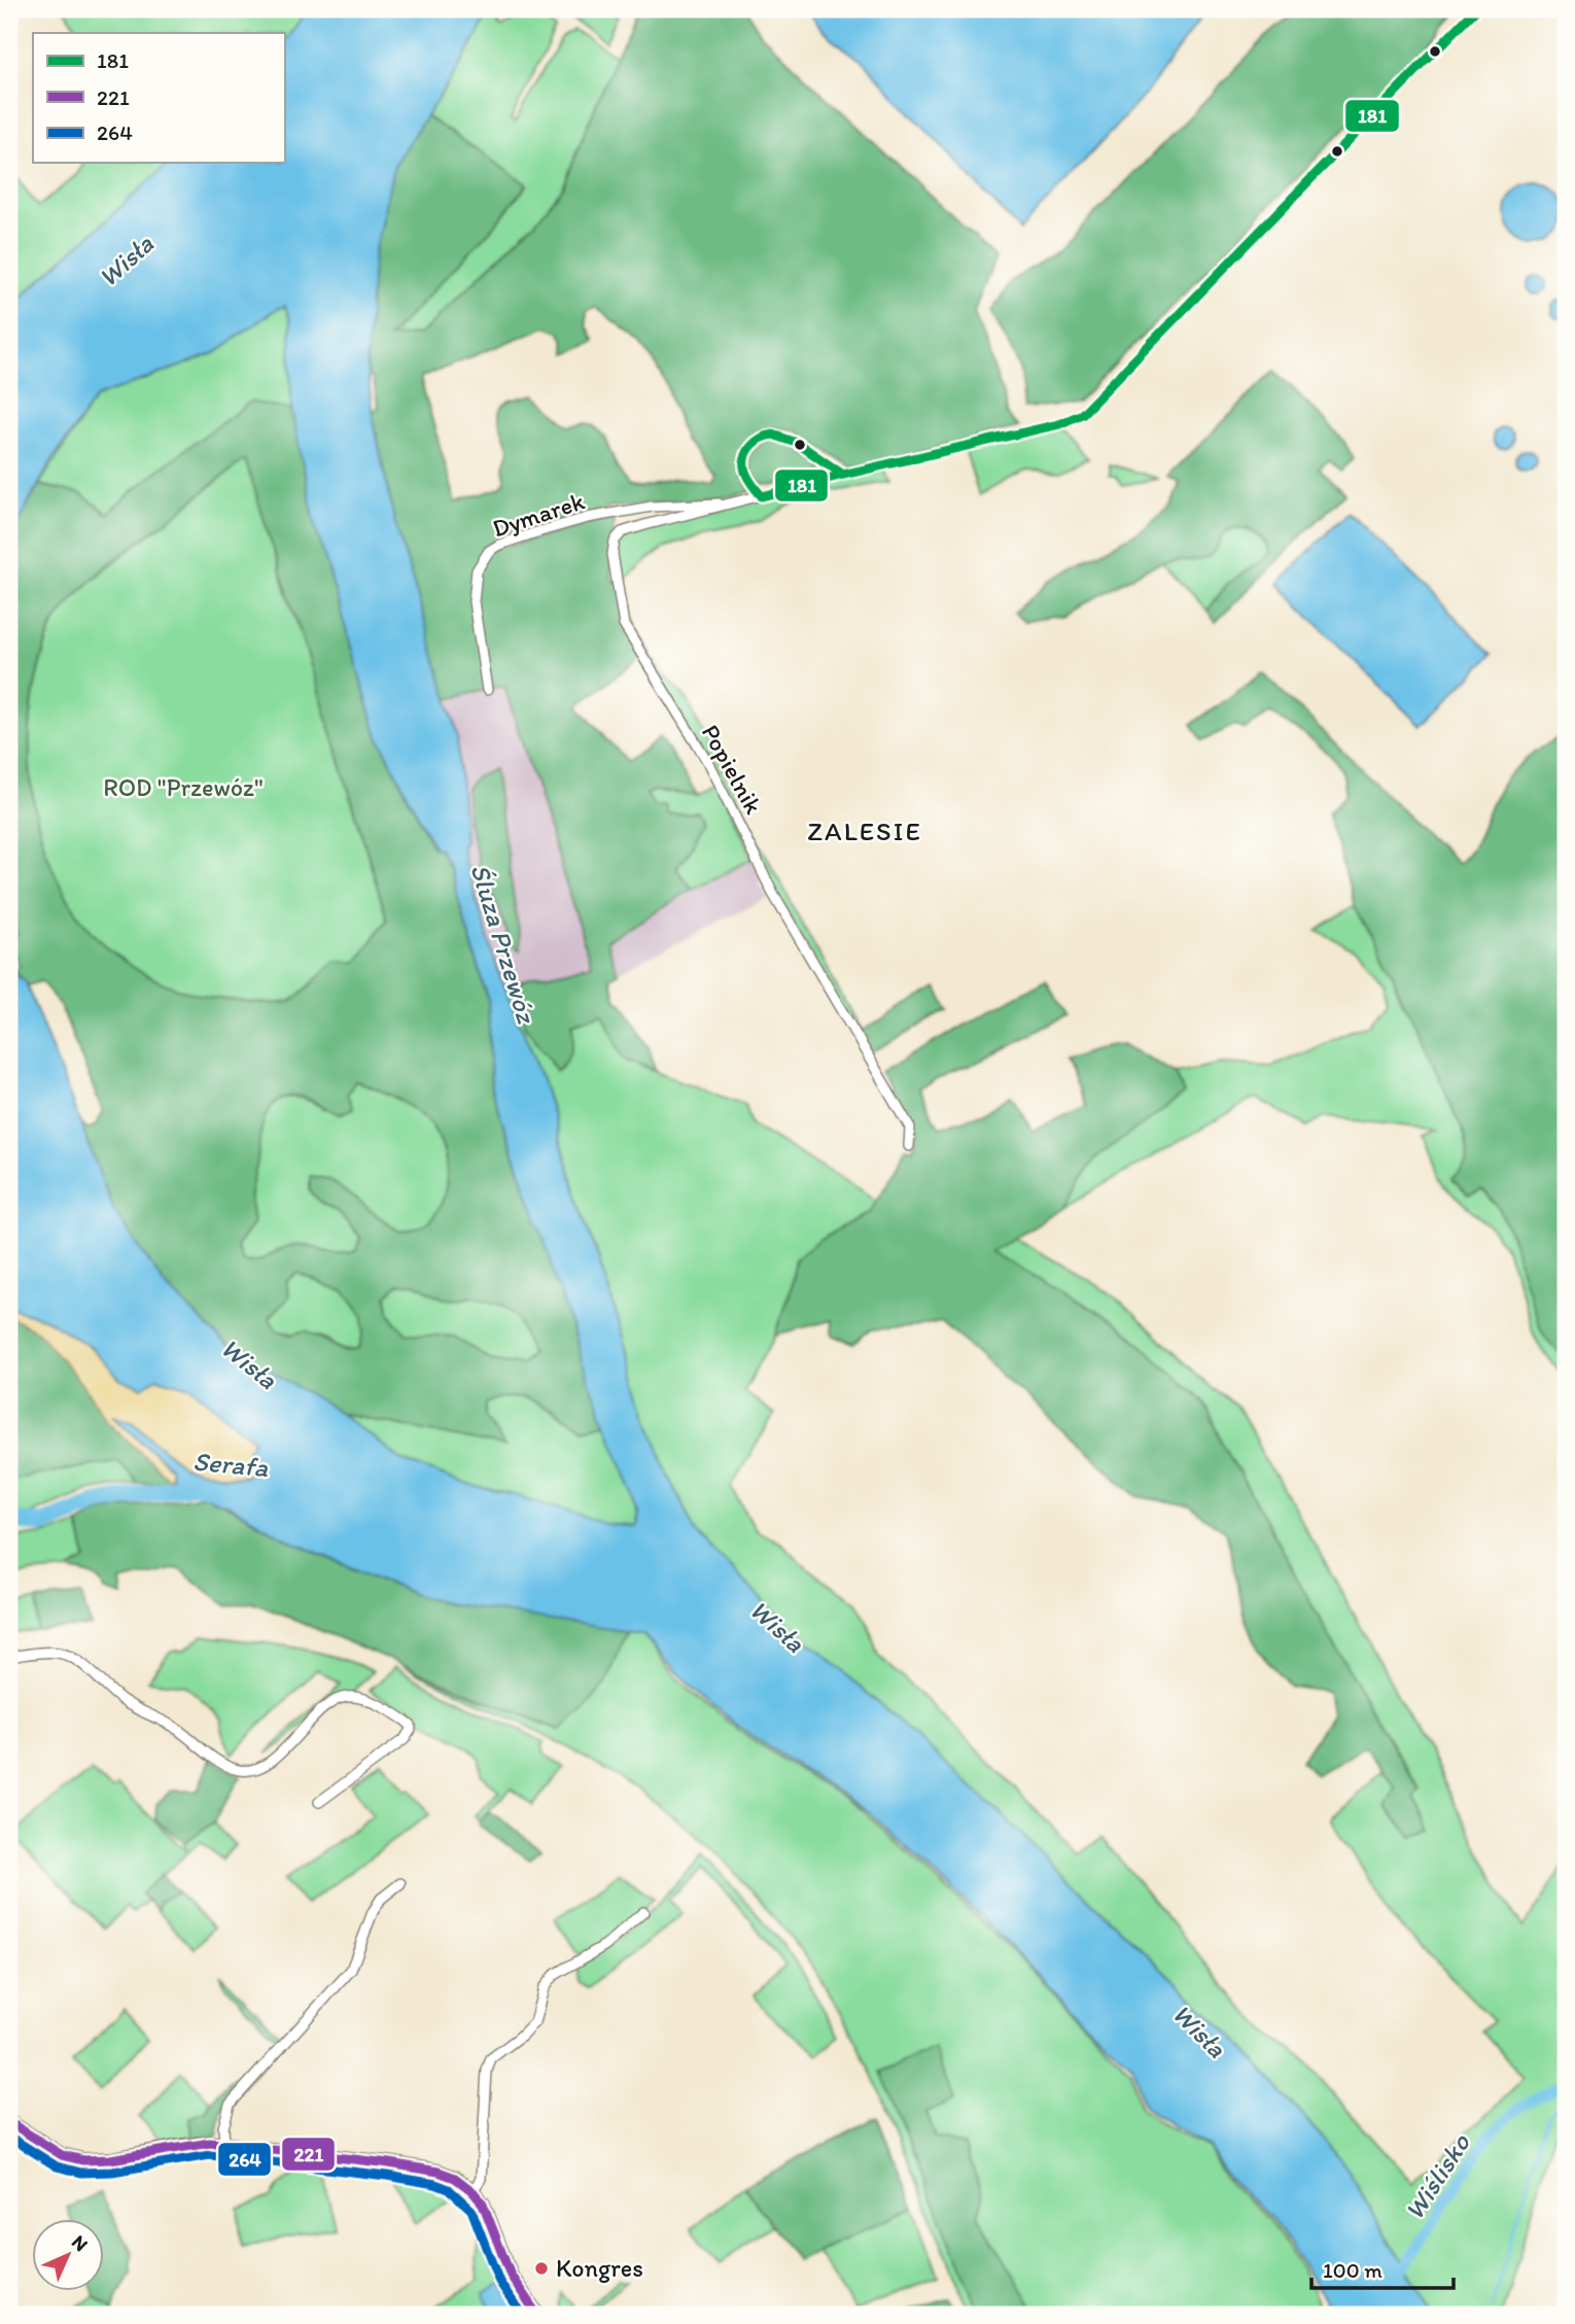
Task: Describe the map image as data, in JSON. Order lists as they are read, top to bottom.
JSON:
{
  "streets": {
    "street": ["Dymarek", "Popielnik"]
  },
  "crossings": [
    ["Dymarek", "Popielnik"]
  ],
  "districts": ["ZALESIE"],
  "water": [
    "Wisła",
    "Śluza Przewóz",
    "Serafa",
    "Wiślisko"
  ],
  "parks": ["ROD \"Przewóz\""],
  "places": ["Kongres"],
  "lines": ["transit line 181", "transit line 221", "transit line 264"],
  "legend": ["181", "221", "264"],
  "scale_bar": "100 m",
  "north": "top right"
}
